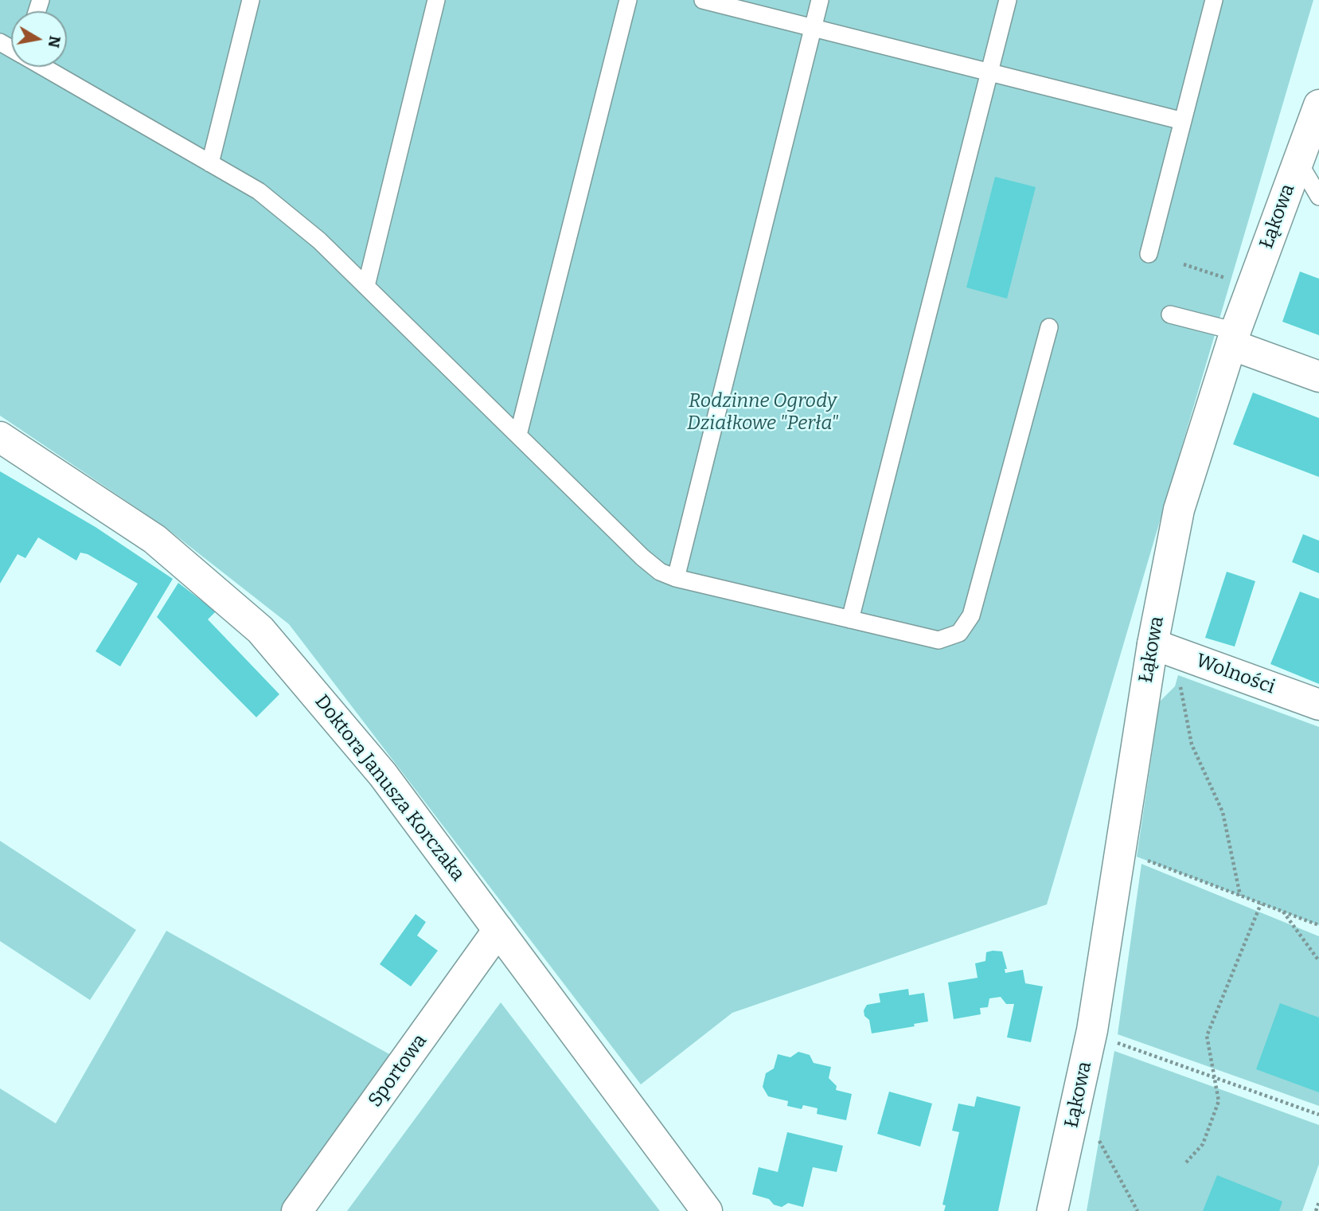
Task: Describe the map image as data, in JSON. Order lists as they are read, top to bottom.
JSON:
{
  "streets": {
    "street": [
      "Łąkowa",
      "Wolności",
      "Doktora Janusza Korczaka",
      "Sportowa"
    ]
  },
  "crossings": [
    ["Łąkowa", "Wolności"],
    ["Doktora Janusza Korczaka", "Sportowa"]
  ],
  "parks": ["Rodzinne Ogrody Działkowe \"Perła\""],
  "north": "right"
}
